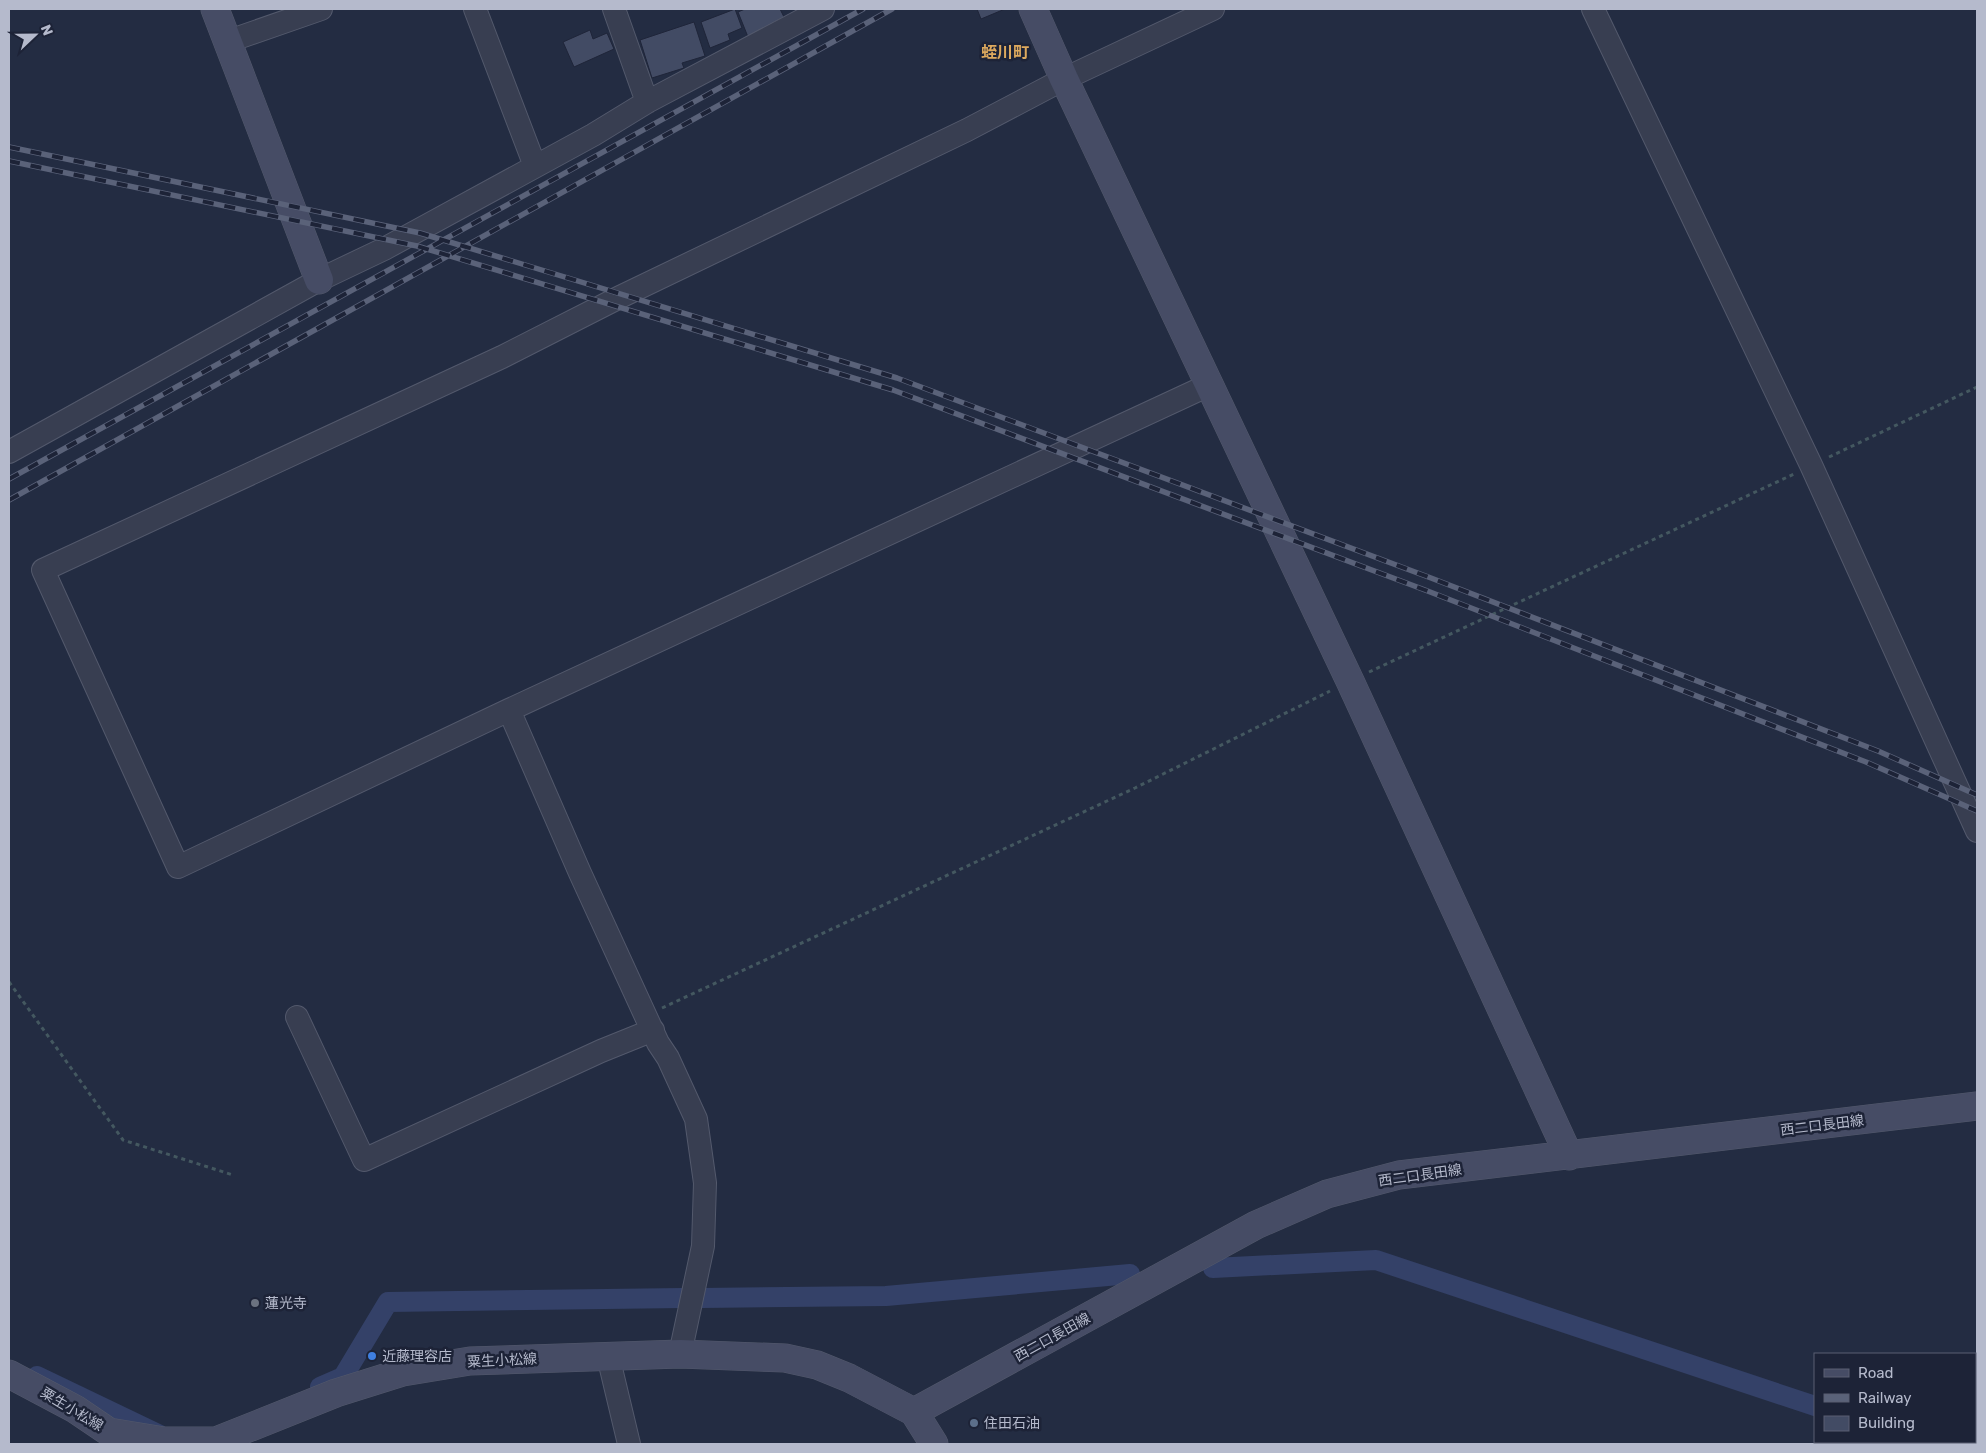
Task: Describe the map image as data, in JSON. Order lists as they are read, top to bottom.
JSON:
{
  "streets": {
    "main road": ["西二口長田線", "粟生小松線"]
  },
  "crossings": [
    ["西二口長田線", "粟生小松線"]
  ],
  "districts": ["蛭川町"],
  "places": ["蓮光寺", "近藤理容店", "住田石油"],
  "legend": ["Road", "Railway", "Building"],
  "north": "right"
}
